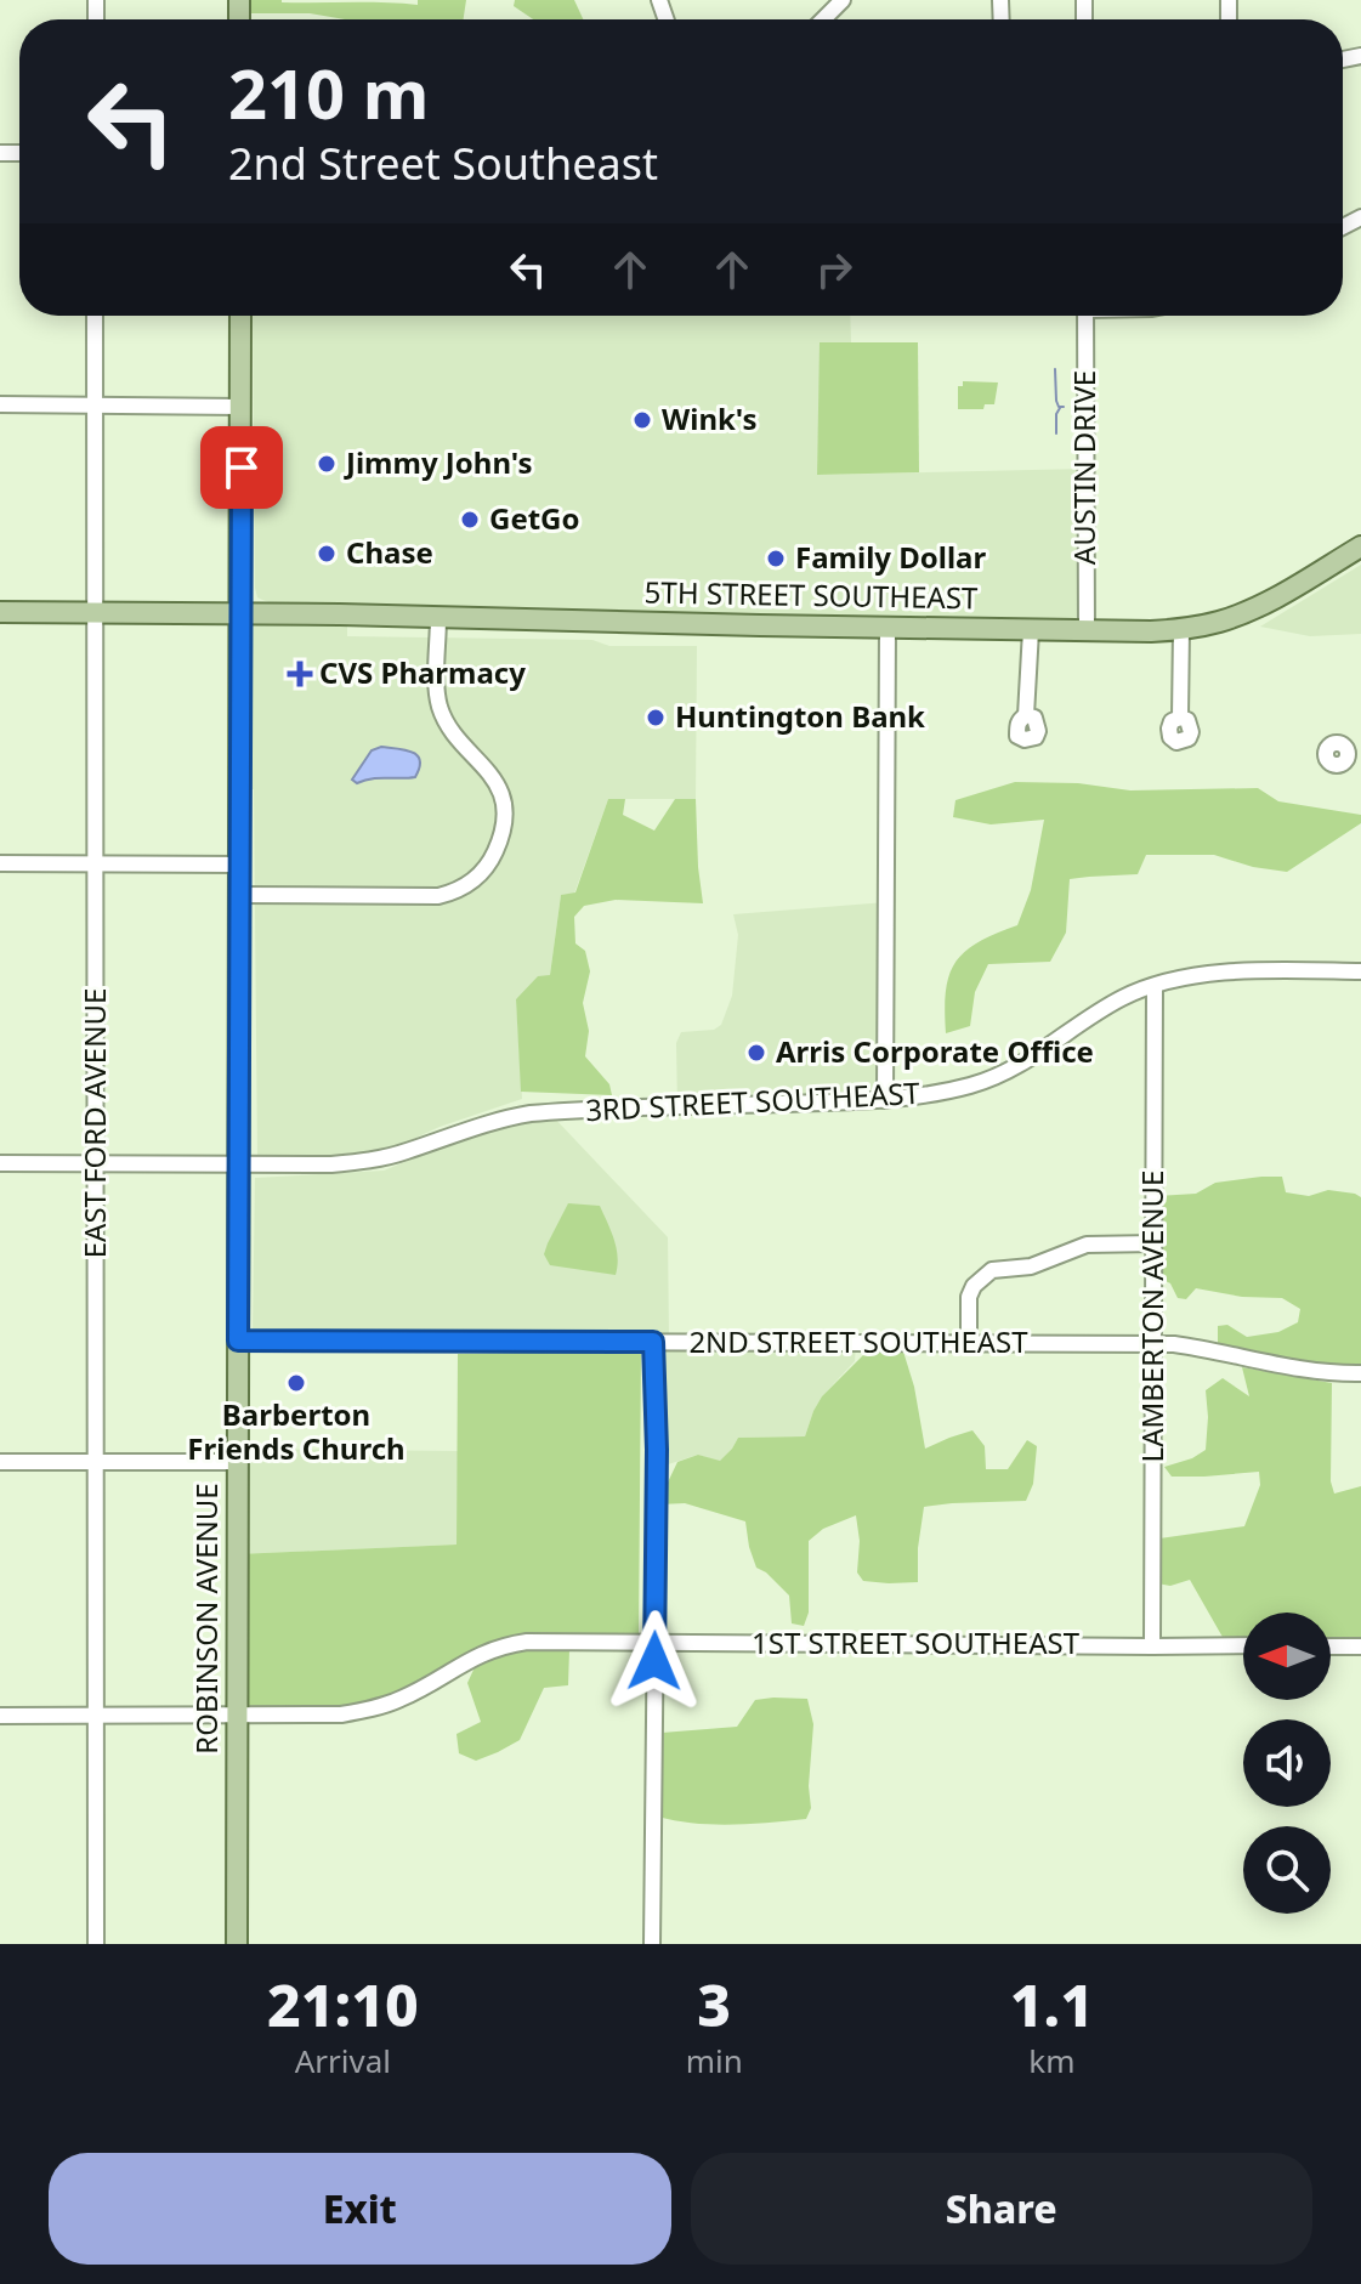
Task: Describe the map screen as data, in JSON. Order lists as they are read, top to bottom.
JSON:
{
  "streets": {
    "main road": ["5TH STREET SOUTHEAST", "ROBINSON AVENUE"],
    "street": [
      "AUSTIN DRIVE",
      "3RD STREET SOUTHEAST",
      "EAST FORD AVENUE",
      "LAMBERTON AVENUE",
      "2ND STREET SOUTHEAST",
      "1ST STREET SOUTHEAST"
    ]
  },
  "crossings": [
    ["AUSTIN DRIVE", "5TH STREET SOUTHEAST"],
    ["5TH STREET SOUTHEAST", "EAST FORD AVENUE"],
    ["5TH STREET SOUTHEAST", "ROBINSON AVENUE"],
    ["3RD STREET SOUTHEAST", "EAST FORD AVENUE"],
    ["3RD STREET SOUTHEAST", "LAMBERTON AVENUE"],
    ["3RD STREET SOUTHEAST", "ROBINSON AVENUE"],
    ["EAST FORD AVENUE", "1ST STREET SOUTHEAST"],
    ["LAMBERTON AVENUE", "2ND STREET SOUTHEAST"],
    ["LAMBERTON AVENUE", "1ST STREET SOUTHEAST"],
    ["2ND STREET SOUTHEAST", "ROBINSON AVENUE"],
    ["ROBINSON AVENUE", "1ST STREET SOUTHEAST"]
  ],
  "places": {
    "other": [
      "Wink's",
      "Jimmy John's",
      "GetGo",
      "Chase",
      "Family Dollar",
      "Huntington Bank",
      "Arris Corporate Office",
      "Barberton Friends Church"
    ],
    "health": ["CVS Pharmacy"]
  },
  "north": "left",
  "page": {
    "turn": ["210 m", "2nd Street Southeast"],
    "eta": [
      "21:10",
      "Arrival",
      "3",
      "min",
      "1.1",
      "km"
    ],
    "buttons": ["Exit", "Share"]
  }
}
